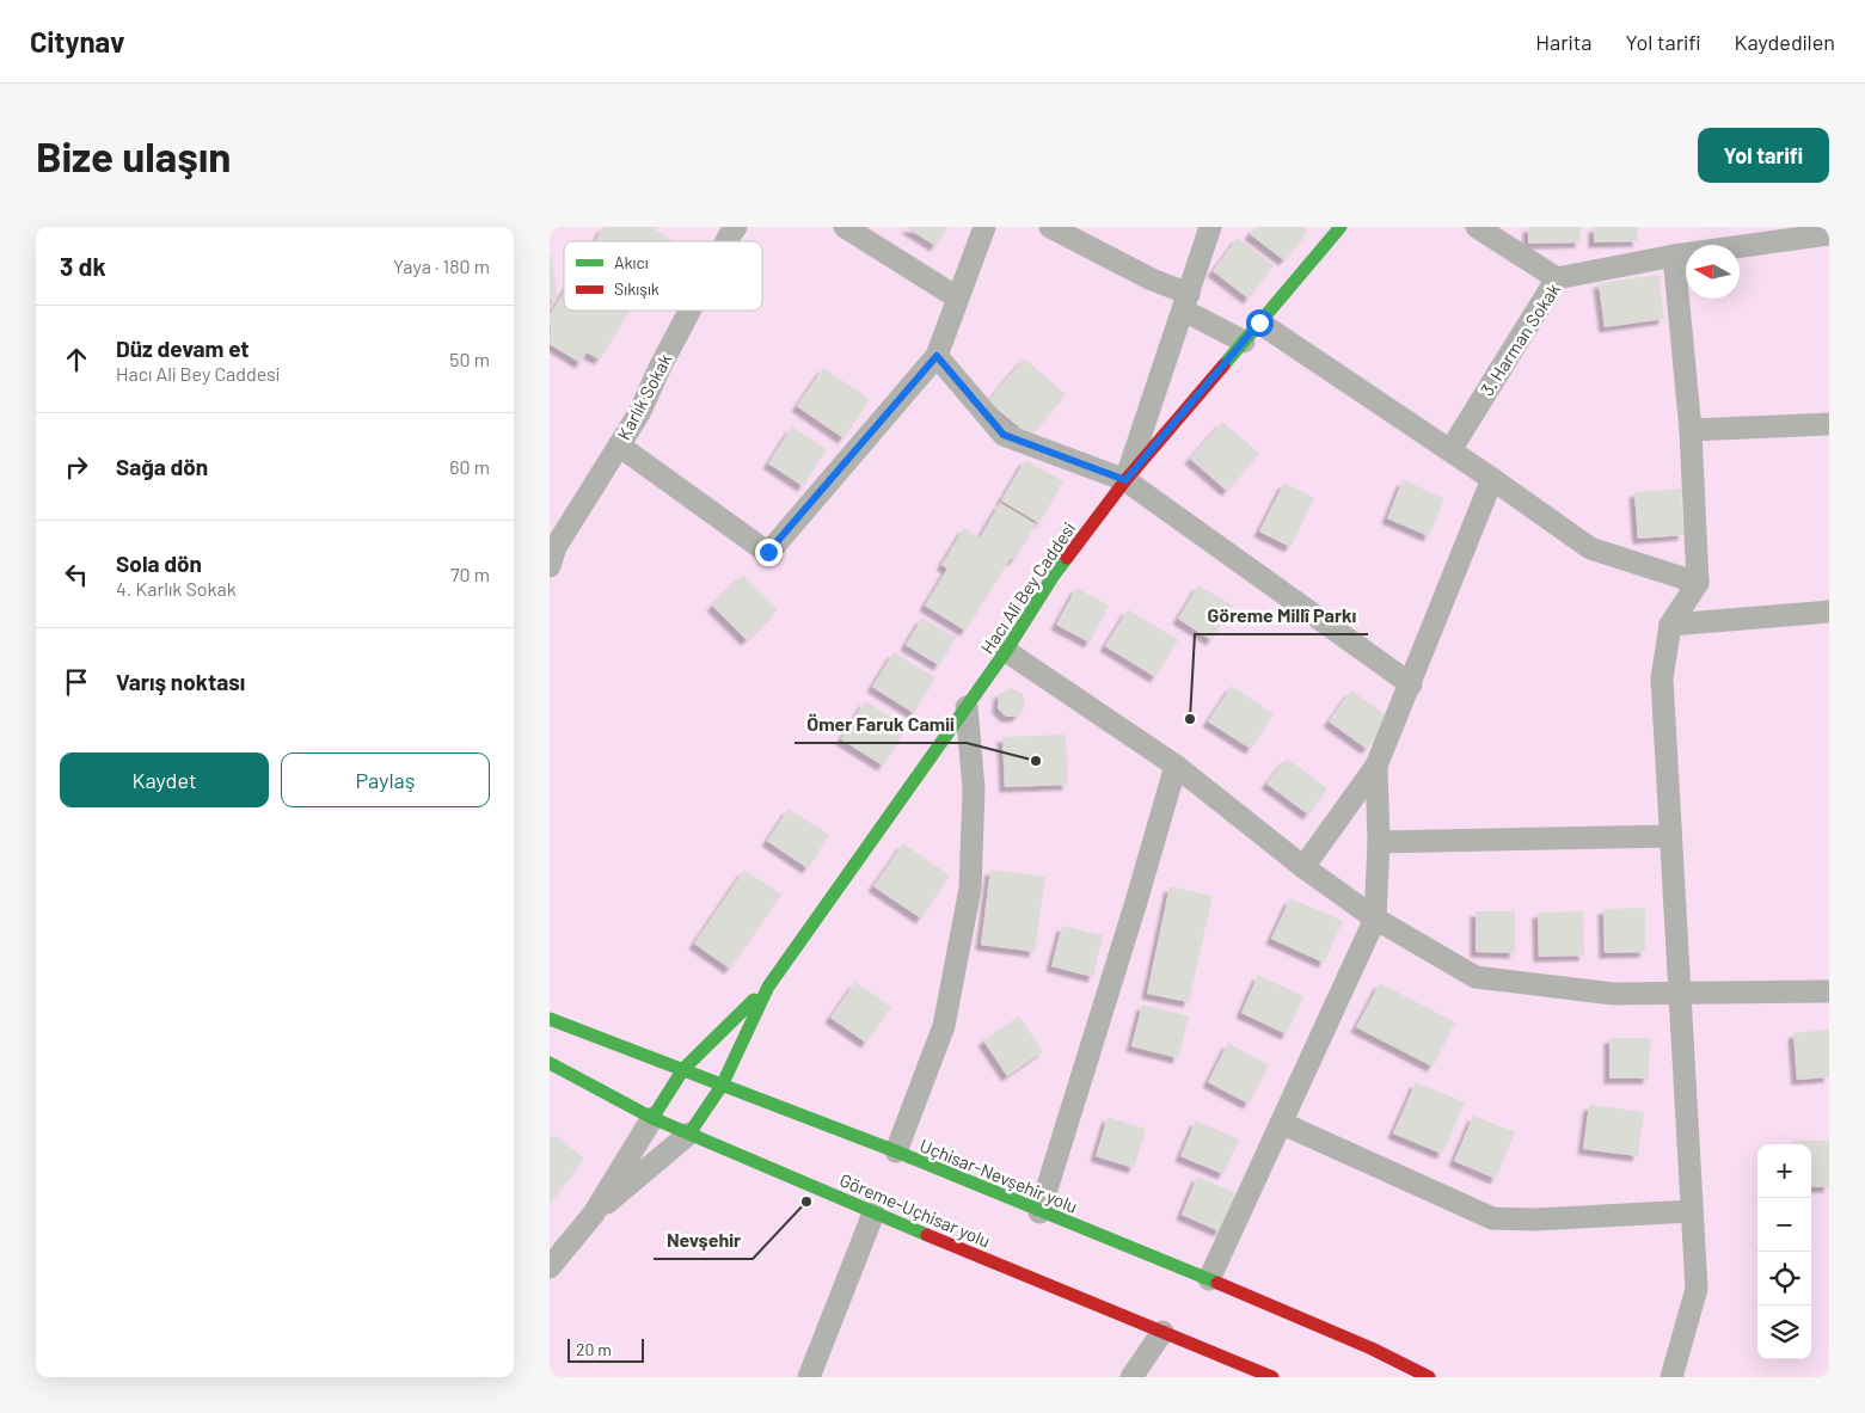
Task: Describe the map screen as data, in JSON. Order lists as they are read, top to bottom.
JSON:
{
  "streets": {
    "main road": ["Hacı Ali Bey Caddesi", "Uçhisar-Nevşehir yolu", "Göreme-Uçhisar yolu"],
    "street": ["3. Harman Sokak", "Karlık Sokak"]
  },
  "places": ["Göreme Millî Parkı", "Ömer Faruk Camii", "Nevşehir"],
  "legend": ["Akıcı", "Sıkışık"],
  "scale_bar": "20 m",
  "north": "left",
  "page": {
    "header": "Citynav",
    "nav": ["Harita", "Yol tarifi", "Kaydedilen"],
    "buttons": [
      "Yol tarifi",
      ["Kaydet", "Paylaş"]
    ],
    "title": "Bize ulaşın",
    "heading": ["3 dk", "Yaya · 180 m"],
    "list": [
      ["Düz devam et", "Hacı Ali Bey Caddesi", "50 m"],
      ["Sağa dön", "60 m"],
      ["Sola dön", "4. Karlık Sokak", "70 m"],
      "Varış noktası"
    ],
    "map_buttons": ["+", "−"],
    "scale": "20 m"
  }
}
